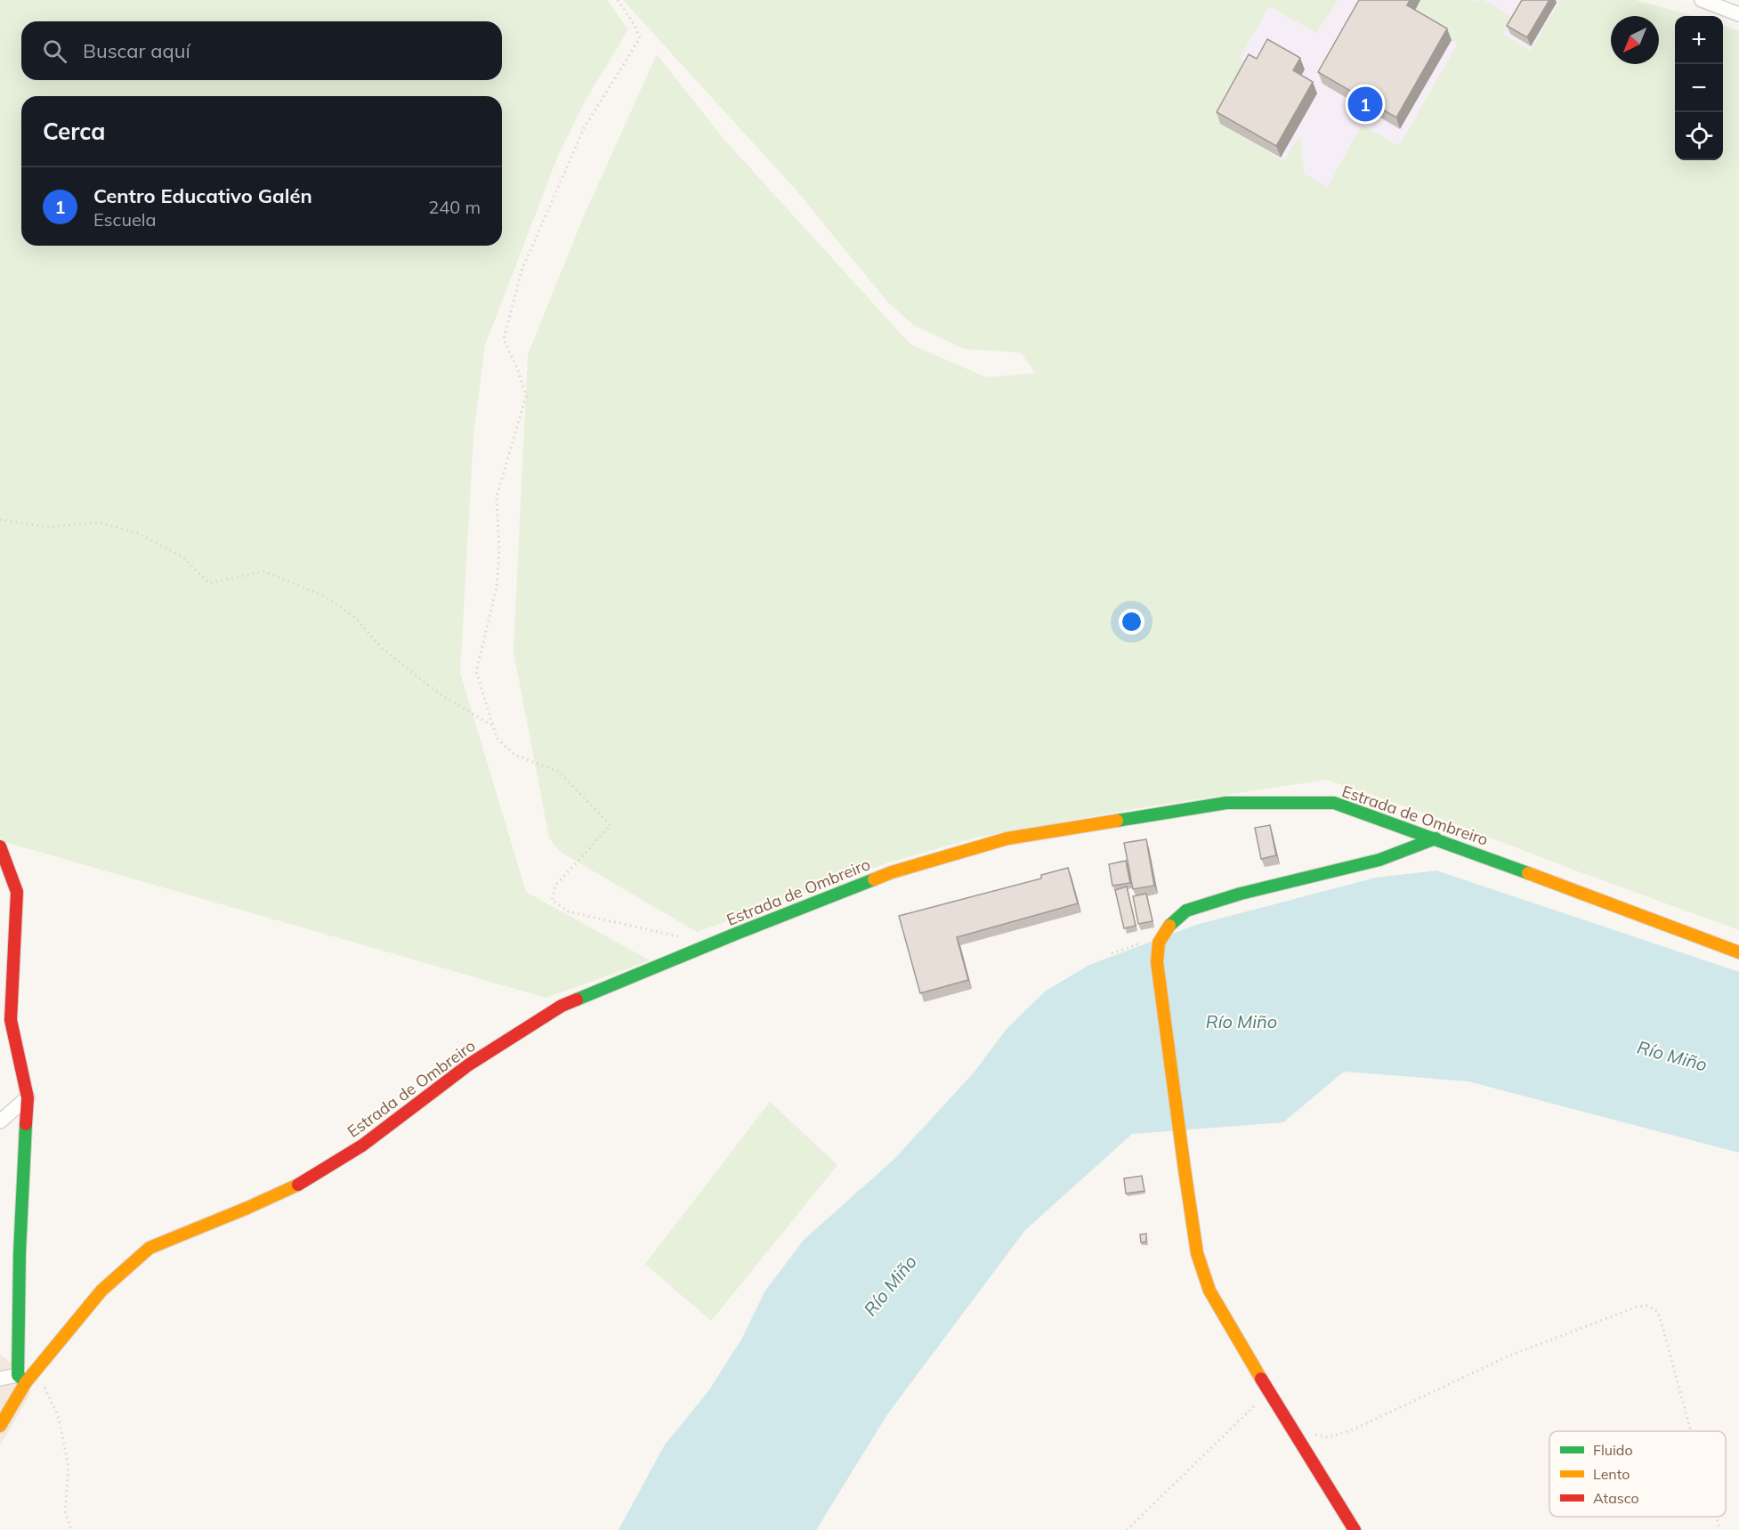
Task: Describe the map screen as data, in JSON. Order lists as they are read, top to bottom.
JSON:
{
  "streets": {
    "street": ["Estrada de Ombreiro"]
  },
  "water": ["Río Miño"],
  "legend": ["Fluido", "Lento", "Atasco"],
  "north": "bottom left",
  "page": {
    "map_buttons": ["+", "−"],
    "search": "Buscar aquí",
    "pins": "1",
    "heading": "Cerca",
    "list": [
      {
        "mark": "1",
        "name": "Centro Educativo Galén",
        "note": "Escuela",
        "value": "240 m"
      }
    ]
  }
}
